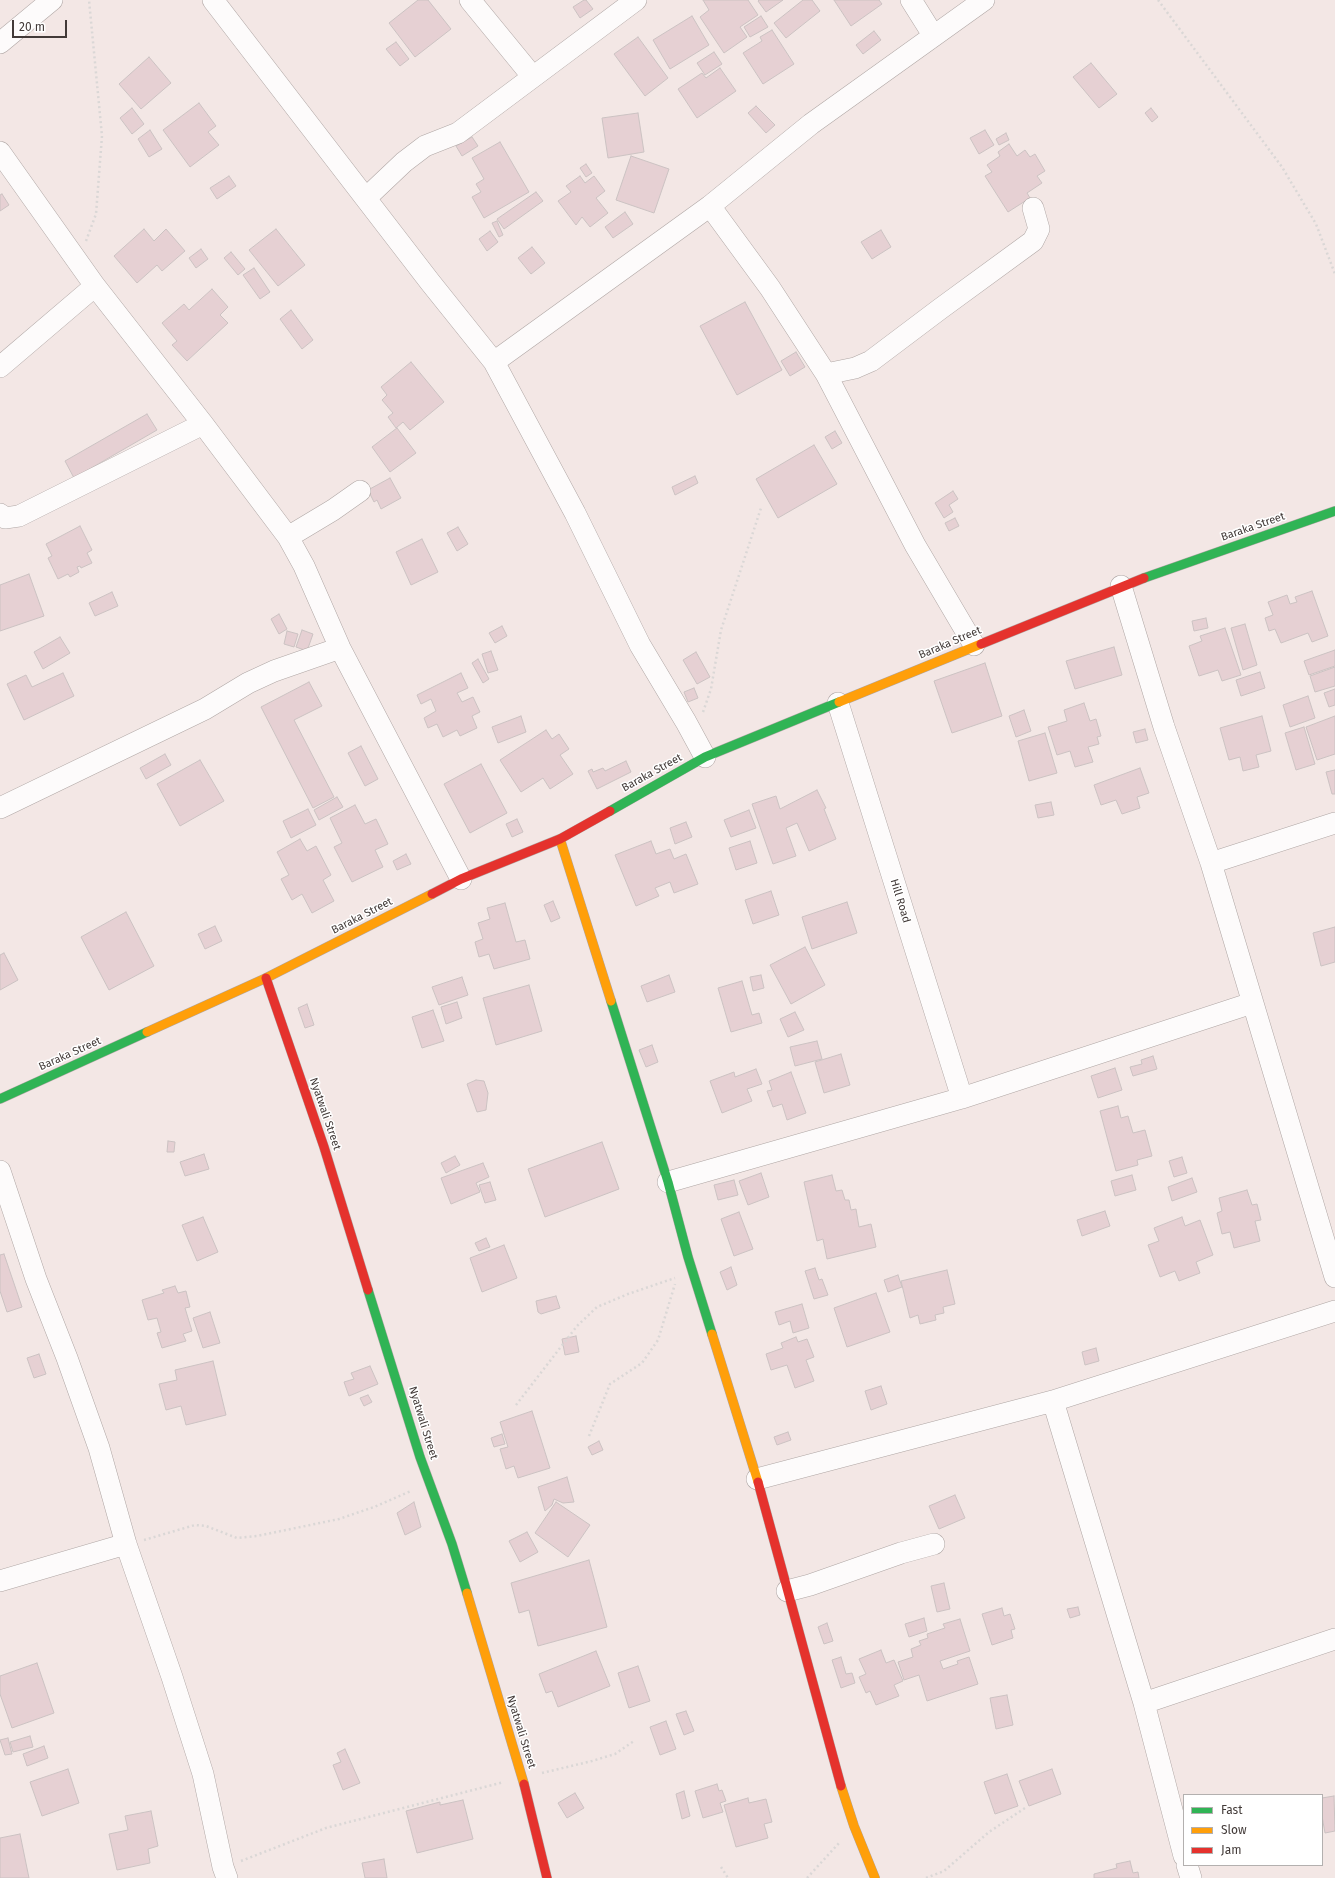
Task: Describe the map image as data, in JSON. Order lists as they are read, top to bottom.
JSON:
{
  "streets": {
    "street": ["Baraka Street", "Hill Road", "Nyatwali Street"]
  },
  "crossings": [
    ["Baraka Street", "Hill Road"],
    ["Baraka Street", "Nyatwali Street"]
  ],
  "legend": ["Fast", "Slow", "Jam"],
  "scale_bar": "20 m"
}
